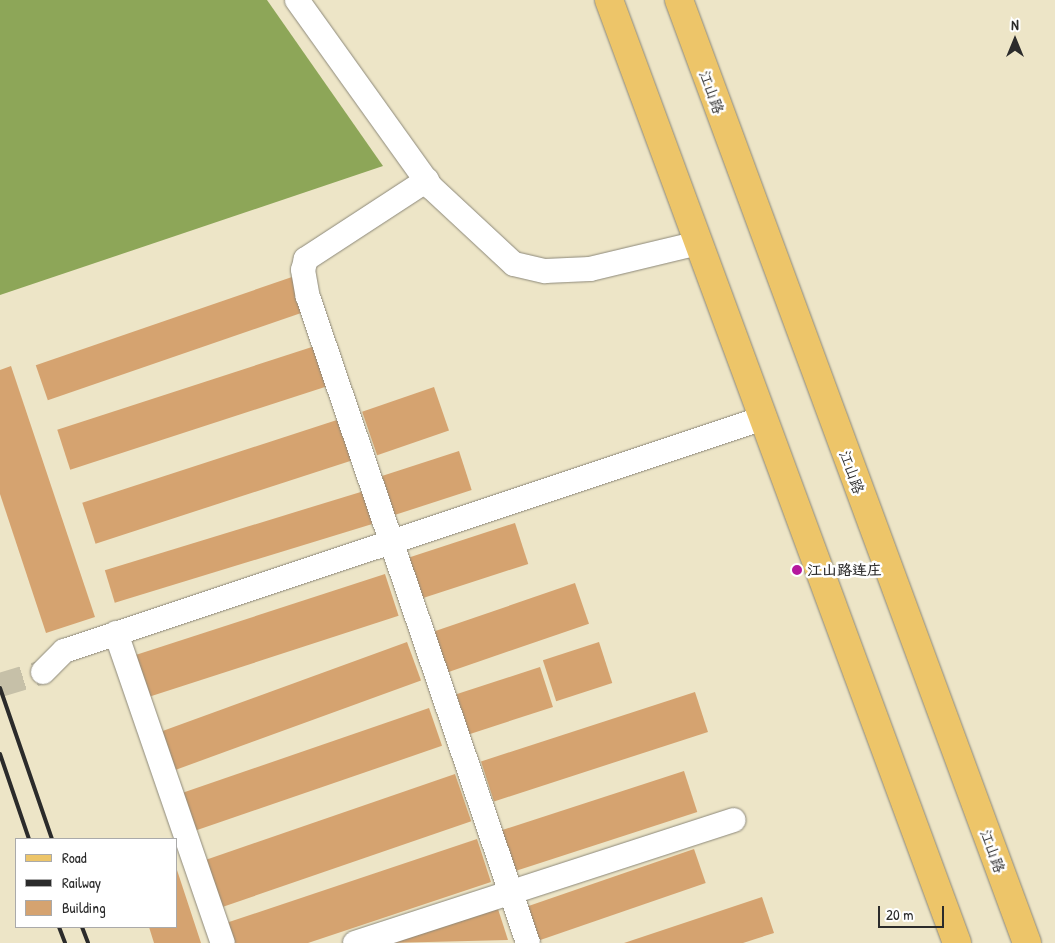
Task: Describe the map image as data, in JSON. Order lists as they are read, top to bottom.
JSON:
{
  "streets": {
    "main road": ["江山路"]
  },
  "places": ["江山路连庄"],
  "legend": ["Road", "Railway", "Building"],
  "scale_bar": "20 m",
  "north": "top"
}
